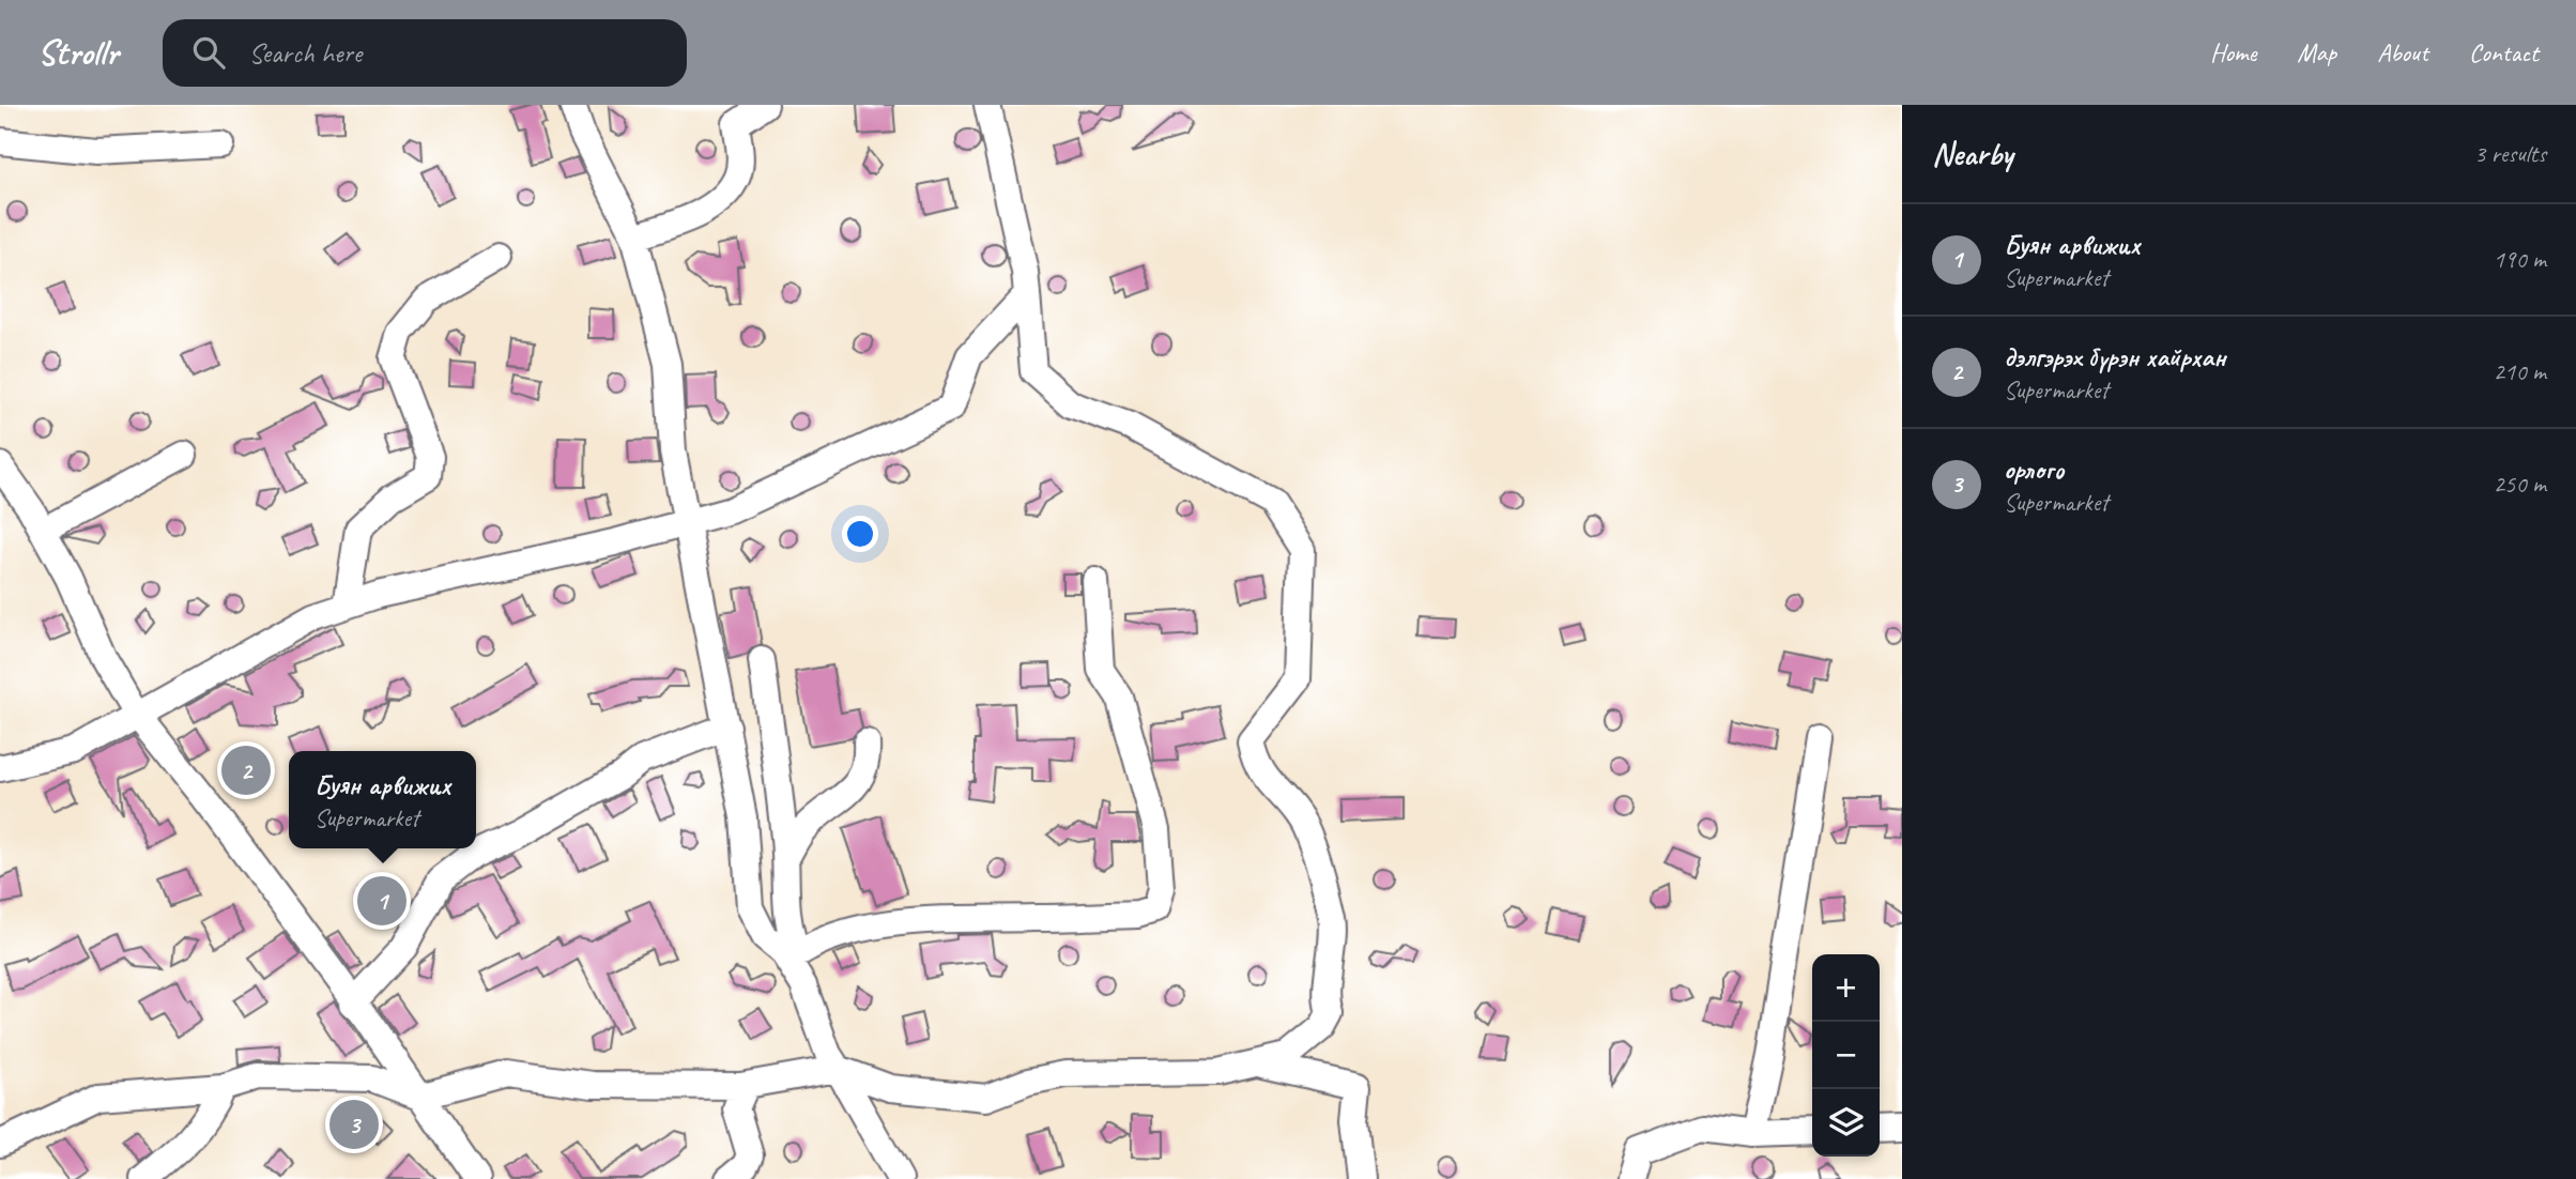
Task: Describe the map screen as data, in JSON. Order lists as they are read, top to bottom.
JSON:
{
  "page": {
    "header": "Strollr",
    "search": "Search here",
    "nav": [
      "Home",
      "Map",
      "About",
      "Contact"
    ],
    "heading": ["Nearby", "3 results"],
    "list": [
      {
        "mark": "1",
        "name": "Буян арвижих",
        "note": "Supermarket",
        "value": "190 m"
      },
      {
        "mark": "2",
        "name": "дэлгэрэх бүрэн хайрхан",
        "note": "Supermarket",
        "value": "210 m"
      },
      {
        "mark": "3",
        "name": "орлого",
        "note": "Supermarket",
        "value": "250 m"
      }
    ],
    "pins": ["2", "1", "3"],
    "popup": ["Буян арвижих", "Supermarket"],
    "map_buttons": ["+", "−"]
  }
}
